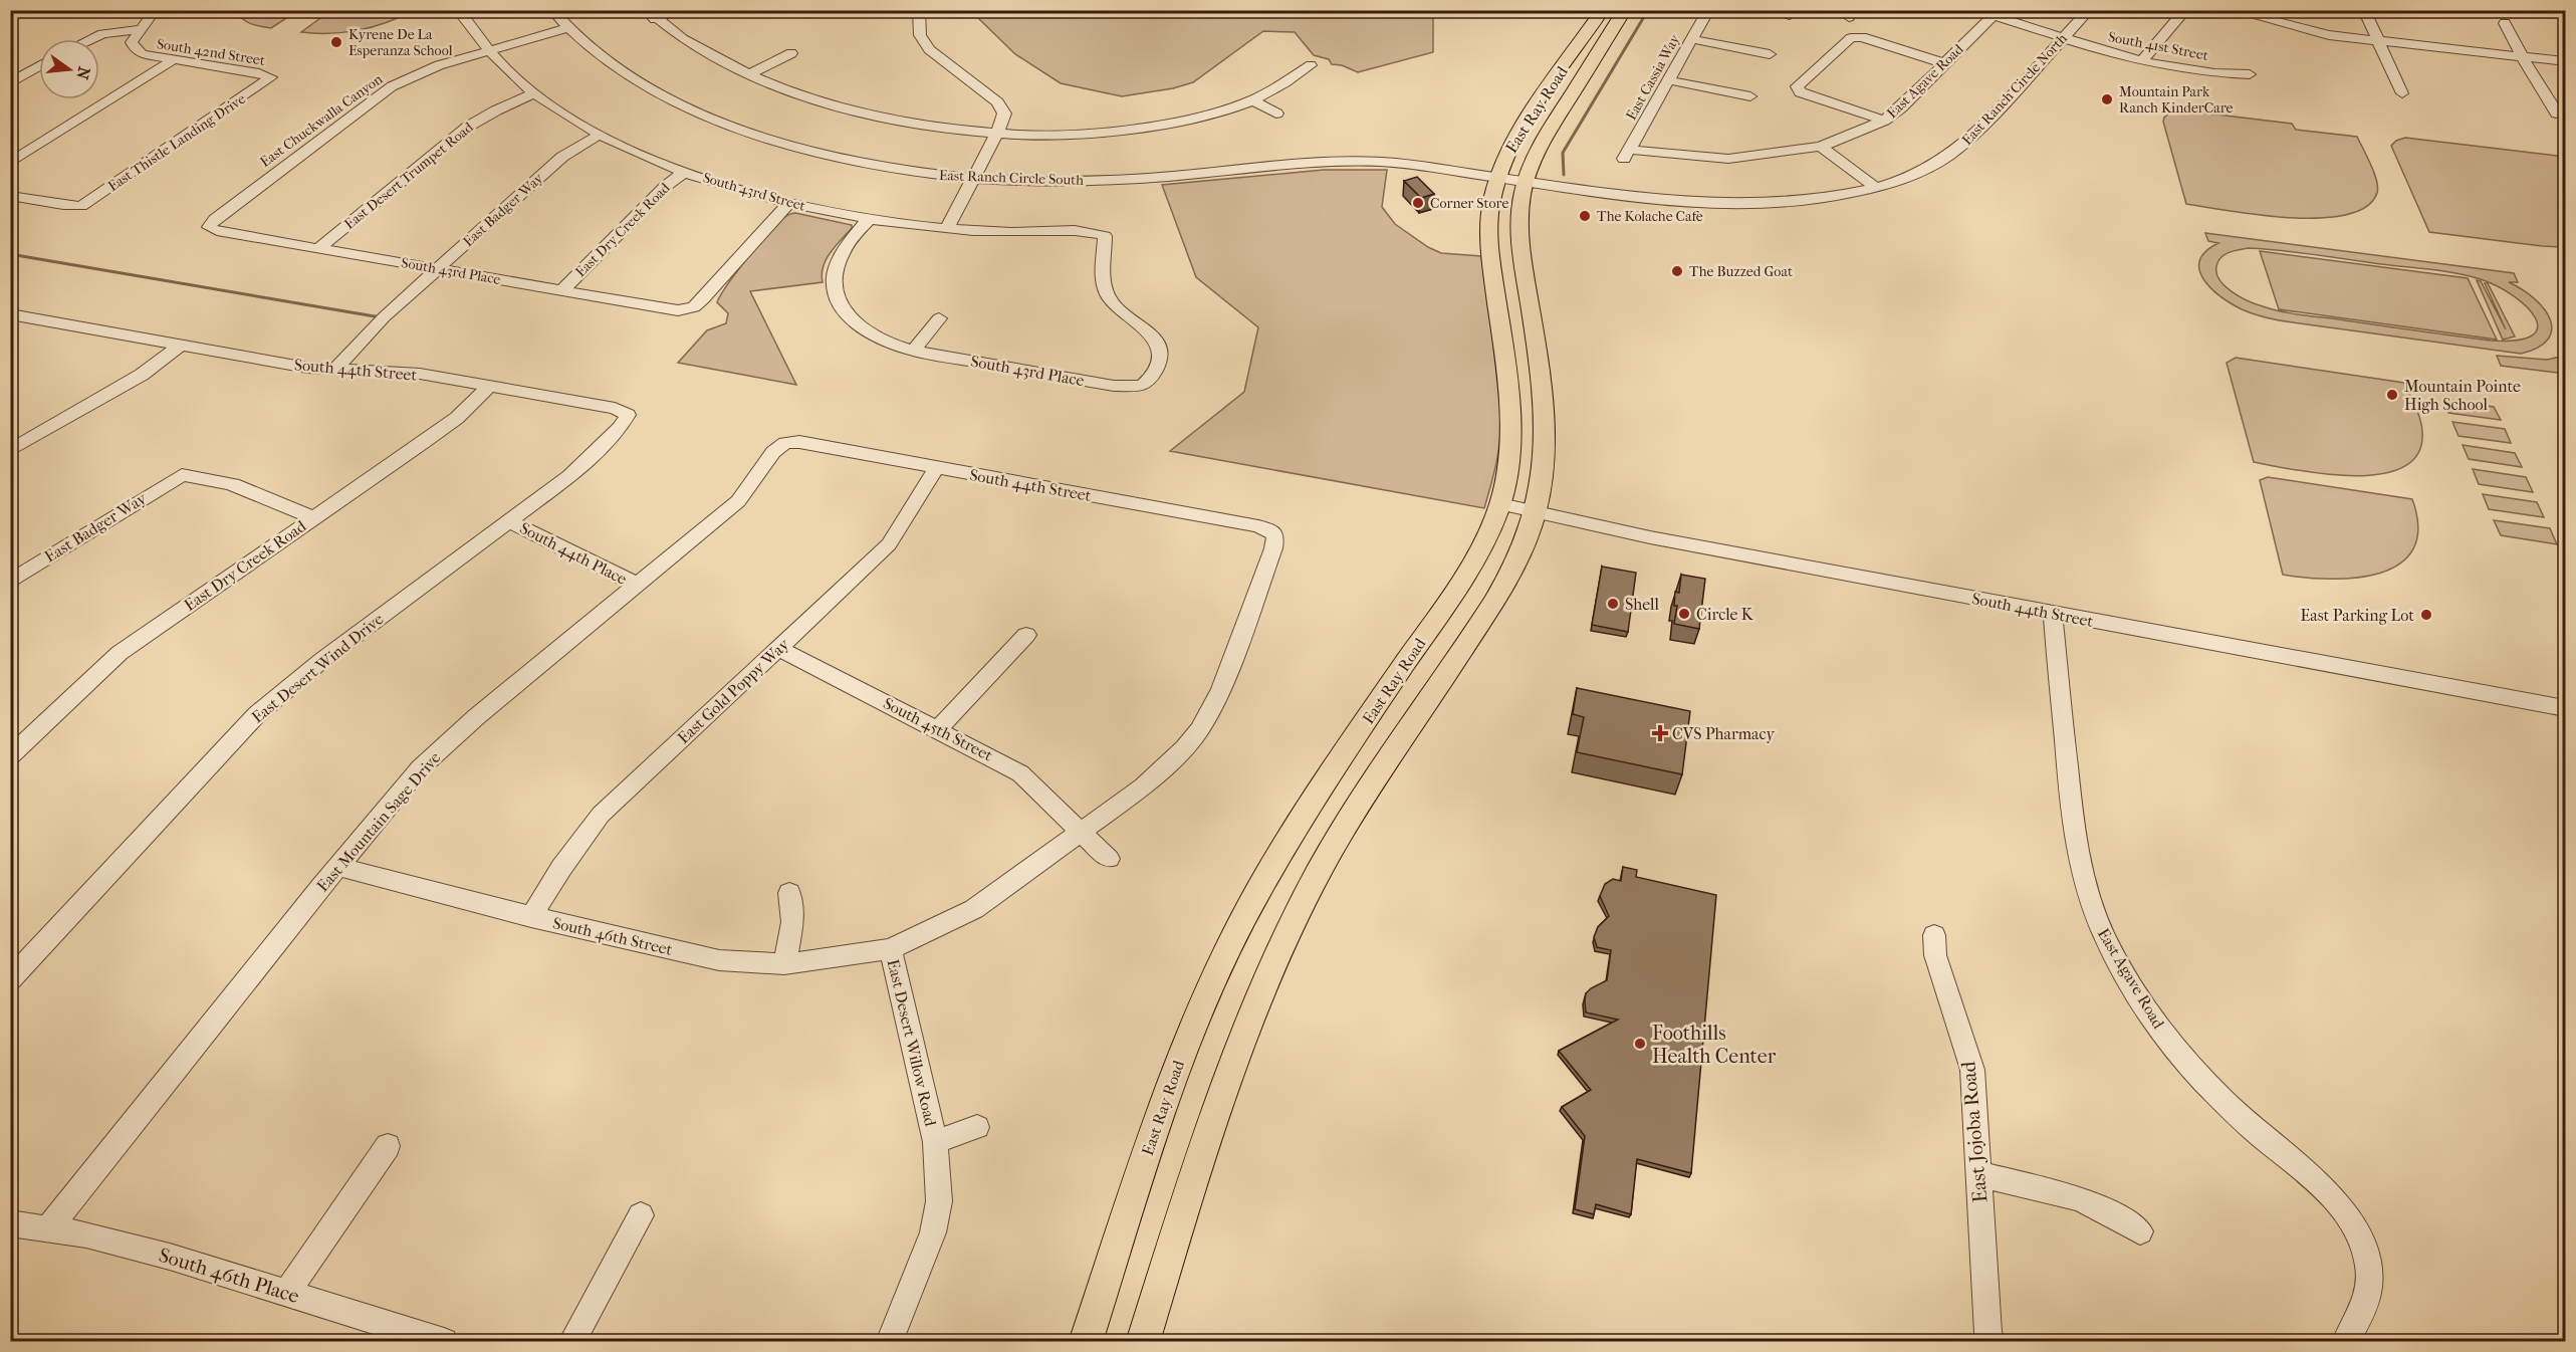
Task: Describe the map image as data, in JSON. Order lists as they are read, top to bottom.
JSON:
{
  "streets": {
    "main road": ["East Ray Road"],
    "street": [
      "South 41st Street",
      "South 42nd Street",
      "East Cassia Way",
      "East Agave Road",
      "East Ranch Circle North",
      "East Chuckwalla Canyon",
      "East Thistle Landing Drive",
      "East Desert Trumpet Road",
      "East Ranch Circle South",
      "South 43rd Street",
      "East Badger Way",
      "East Dry Creek Road",
      "South 43rd Place",
      "South 44th Street",
      "South 44th Place",
      "East Desert Wind Drive",
      "East Gold Poppy Way",
      "South 45th Street",
      "East Mountain Sage Drive",
      "South 46th Street",
      "East Desert Willow Road",
      "East Jojoba Road",
      "South 46th Place"
    ]
  },
  "crossings": [
    ["South 41st Street", "East Agave Road"],
    ["South 41st Street", "East Ranch Circle North"],
    ["South 42nd Street", "East Thistle Landing Drive"],
    ["East Cassia Way", "East Agave Road"],
    ["East Agave Road", "South 44th Street"],
    ["East Ranch Circle North", "East Ray Road"],
    ["East Ranch Circle North", "East Ranch Circle South"],
    ["East Ray Road", "East Ranch Circle South"],
    ["East Ray Road", "South 44th Street"],
    ["East Chuckwalla Canyon", "East Ranch Circle South"],
    ["East Chuckwalla Canyon", "South 43rd Street"],
    ["East Chuckwalla Canyon", "South 43rd Place"],
    ["East Desert Trumpet Road", "South 43rd Street"],
    ["East Desert Trumpet Road", "South 43rd Place"],
    ["South 43rd Street", "East Badger Way"],
    ["South 43rd Street", "East Dry Creek Road"],
    ["South 43rd Street", "South 43rd Place"],
    ["East Badger Way", "East Dry Creek Road"],
    ["East Badger Way", "South 43rd Place"],
    ["East Badger Way", "South 44th Street"],
    ["East Dry Creek Road", "South 43rd Place"],
    ["East Dry Creek Road", "South 44th Street"],
    ["South 44th Street", "East Desert Wind Drive"],
    ["South 44th Street", "East Gold Poppy Way"],
    ["South 44th Street", "East Mountain Sage Drive"],
    ["South 44th Street", "East Desert Willow Road"],
    ["South 44th Place", "East Desert Wind Drive"],
    ["South 44th Place", "East Mountain Sage Drive"],
    ["East Gold Poppy Way", "South 45th Street"],
    ["East Gold Poppy Way", "South 46th Street"],
    ["South 45th Street", "East Desert Willow Road"],
    ["East Mountain Sage Drive", "South 46th Street"],
    ["East Mountain Sage Drive", "South 46th Place"],
    ["South 46th Street", "East Desert Willow Road"]
  ],
  "places": {
    "other": [
      "Kyrene De La Esperanza School",
      "Mountain Park Ranch KinderCare",
      "Corner Store",
      "The Kolache Cafe",
      "The Buzzed Goat",
      "Mountain Pointe High School",
      "Shell",
      "Circle K",
      "East Parking Lot",
      "Foothills Health Center"
    ],
    "health": ["CVS Pharmacy"]
  },
  "north": "right"
}
